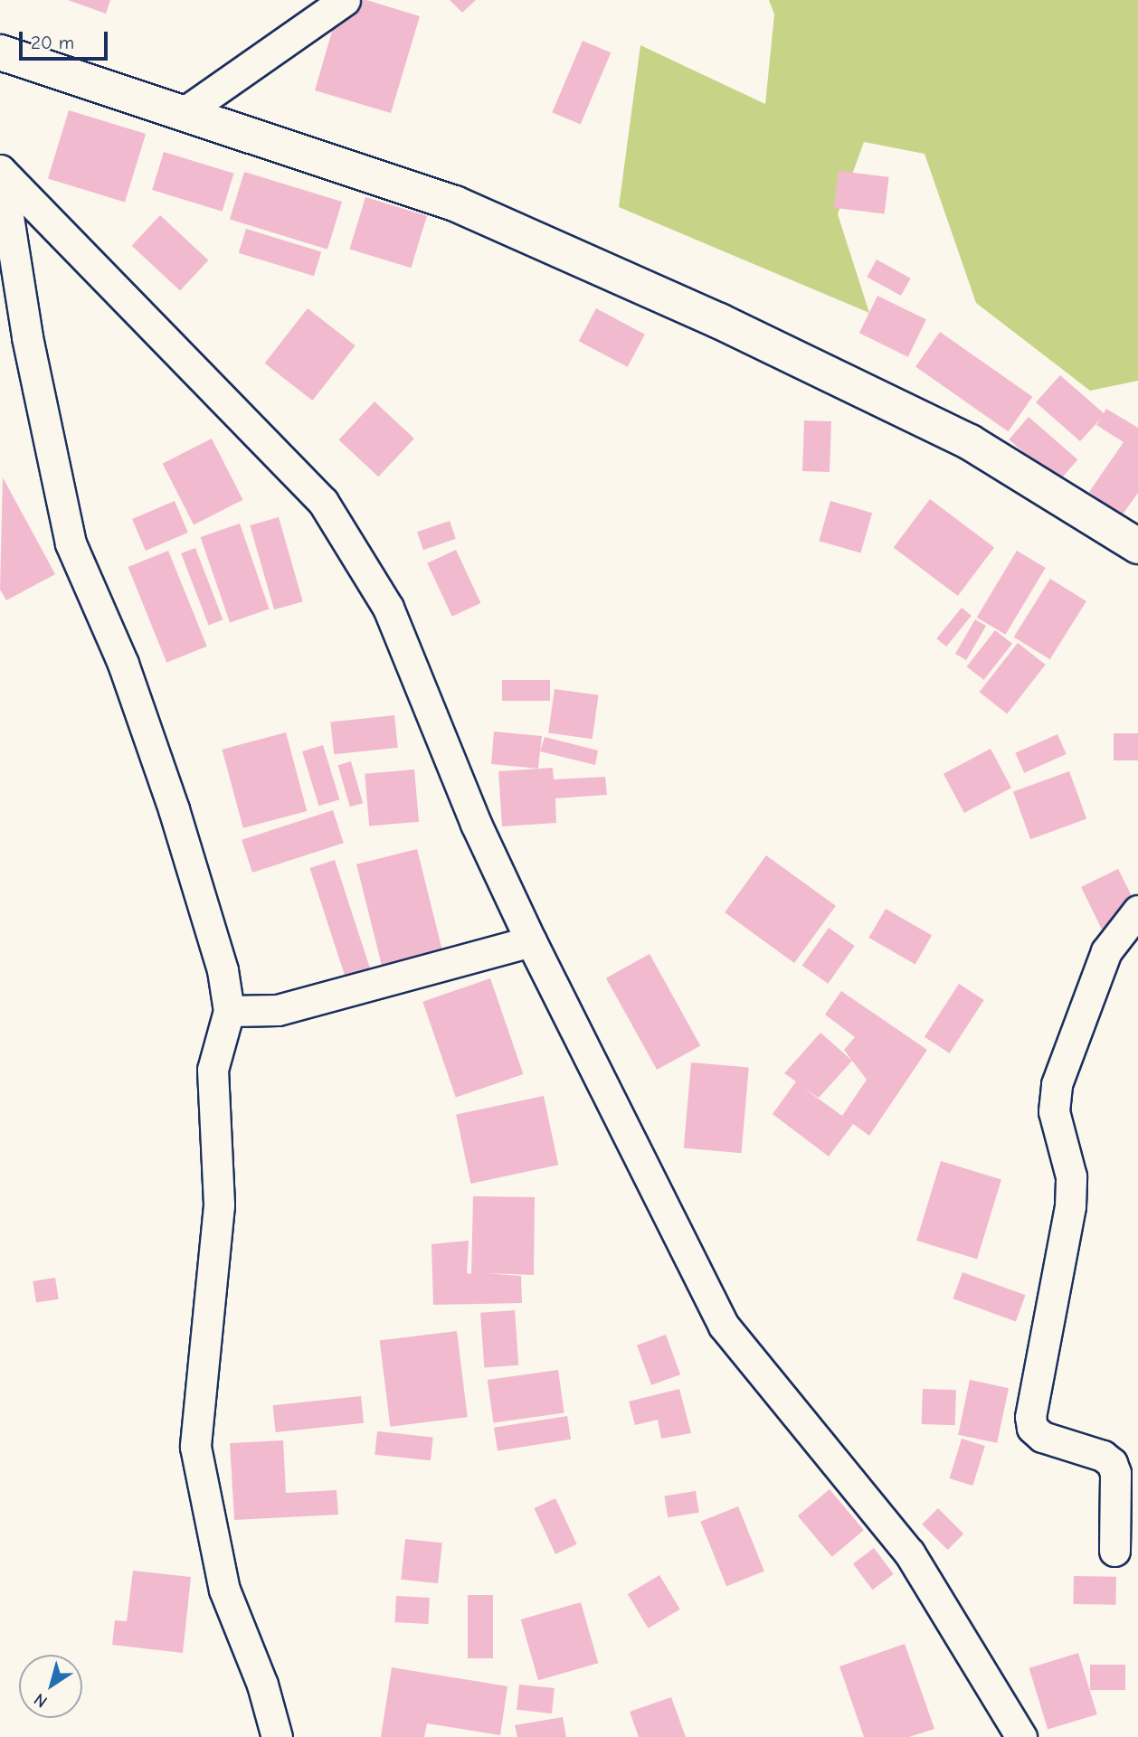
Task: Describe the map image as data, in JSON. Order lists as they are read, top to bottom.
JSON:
{
  "scale_bar": "20 m",
  "north": "bottom left"
}
